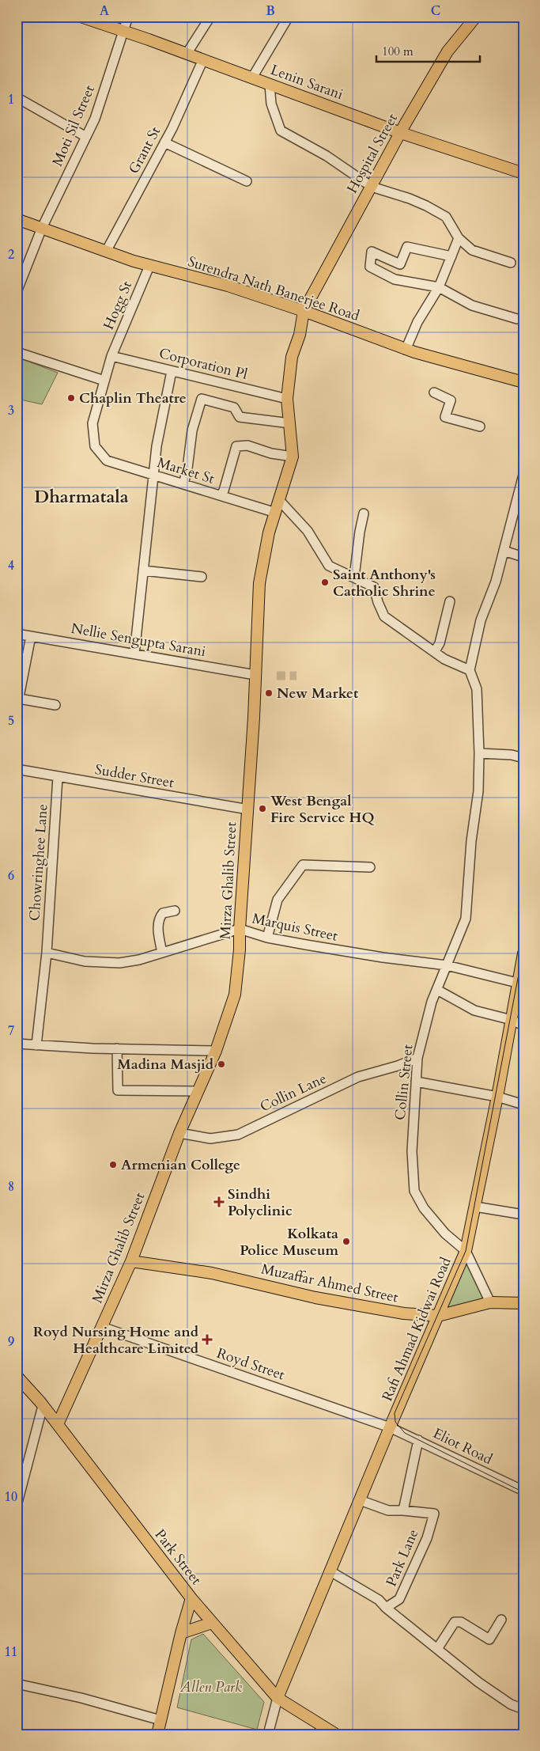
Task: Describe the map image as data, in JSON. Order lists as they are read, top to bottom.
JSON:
{
  "streets": {
    "main road": [
      "Lenin Sarani",
      "Hospital Street",
      "Surendra Nath Banerjee Road",
      "Mirza Ghalib Street",
      "Muzaffar Ahmed Street",
      "Rafi Ahmad Kidwai Road",
      "Park Street"
    ],
    "street": [
      "Moti Sil Street",
      "Grant St",
      "Hogg St",
      "Corporation Pl",
      "Market St",
      "Nellie Sengupta Sarani",
      "Sudder Street",
      "Chowringhee Lane",
      "Marquis Street",
      "Collin Street",
      "Collin Lane",
      "Royd Street",
      "Eliot Road",
      "Park Lane"
    ]
  },
  "crossings": [
    ["Lenin Sarani", "Moti Sil Street"],
    ["Lenin Sarani", "Grant St"],
    ["Lenin Sarani", "Hospital Street"],
    ["Moti Sil Street", "Surendra Nath Banerjee Road"],
    ["Grant St", "Surendra Nath Banerjee Road"],
    ["Hospital Street", "Surendra Nath Banerjee Road"],
    ["Hospital Street", "Mirza Ghalib Street"],
    ["Surendra Nath Banerjee Road", "Hogg St"],
    ["Surendra Nath Banerjee Road", "Mirza Ghalib Street"],
    ["Hogg St", "Corporation Pl"],
    ["Hogg St", "Market St"],
    ["Corporation Pl", "Mirza Ghalib Street"],
    ["Market St", "Mirza Ghalib Street"],
    ["Nellie Sengupta Sarani", "Mirza Ghalib Street"],
    ["Sudder Street", "Chowringhee Lane"],
    ["Sudder Street", "Mirza Ghalib Street"],
    ["Chowringhee Lane", "Marquis Street"],
    ["Mirza Ghalib Street", "Marquis Street"],
    ["Mirza Ghalib Street", "Collin Lane"],
    ["Mirza Ghalib Street", "Muzaffar Ahmed Street"],
    ["Mirza Ghalib Street", "Royd Street"],
    ["Mirza Ghalib Street", "Park Street"],
    ["Marquis Street", "Collin Street"],
    ["Marquis Street", "Rafi Ahmad Kidwai Road"],
    ["Collin Street", "Collin Lane"],
    ["Collin Street", "Muzaffar Ahmed Street"],
    ["Collin Street", "Rafi Ahmad Kidwai Road"],
    ["Muzaffar Ahmed Street", "Rafi Ahmad Kidwai Road"],
    ["Rafi Ahmad Kidwai Road", "Royd Street"],
    ["Rafi Ahmad Kidwai Road", "Eliot Road"],
    ["Rafi Ahmad Kidwai Road", "Park Street"],
    ["Royd Street", "Eliot Road"],
    ["Eliot Road", "Park Lane"]
  ],
  "districts": ["Dharmatala"],
  "parks": ["Allen Park"],
  "places": {
    "other": [
      "Chaplin Theatre",
      "Saint Anthony's Catholic Shrine",
      "New Market",
      "West Bengal Fire Service HQ",
      "Madina Masjid",
      "Armenian College",
      "Kolkata Police Museum"
    ],
    "health": ["Sindhi Polyclinic", "Royd Nursing Home and Healthcare Limited"]
  },
  "scale_bar": "100 m",
  "grid": {
    "columns": ["A", "B", "C"],
    "rows": [
      "1",
      "2",
      "3",
      "4",
      "5",
      "6",
      "7",
      "8",
      "9",
      "10",
      "11"
    ]
  }
}
